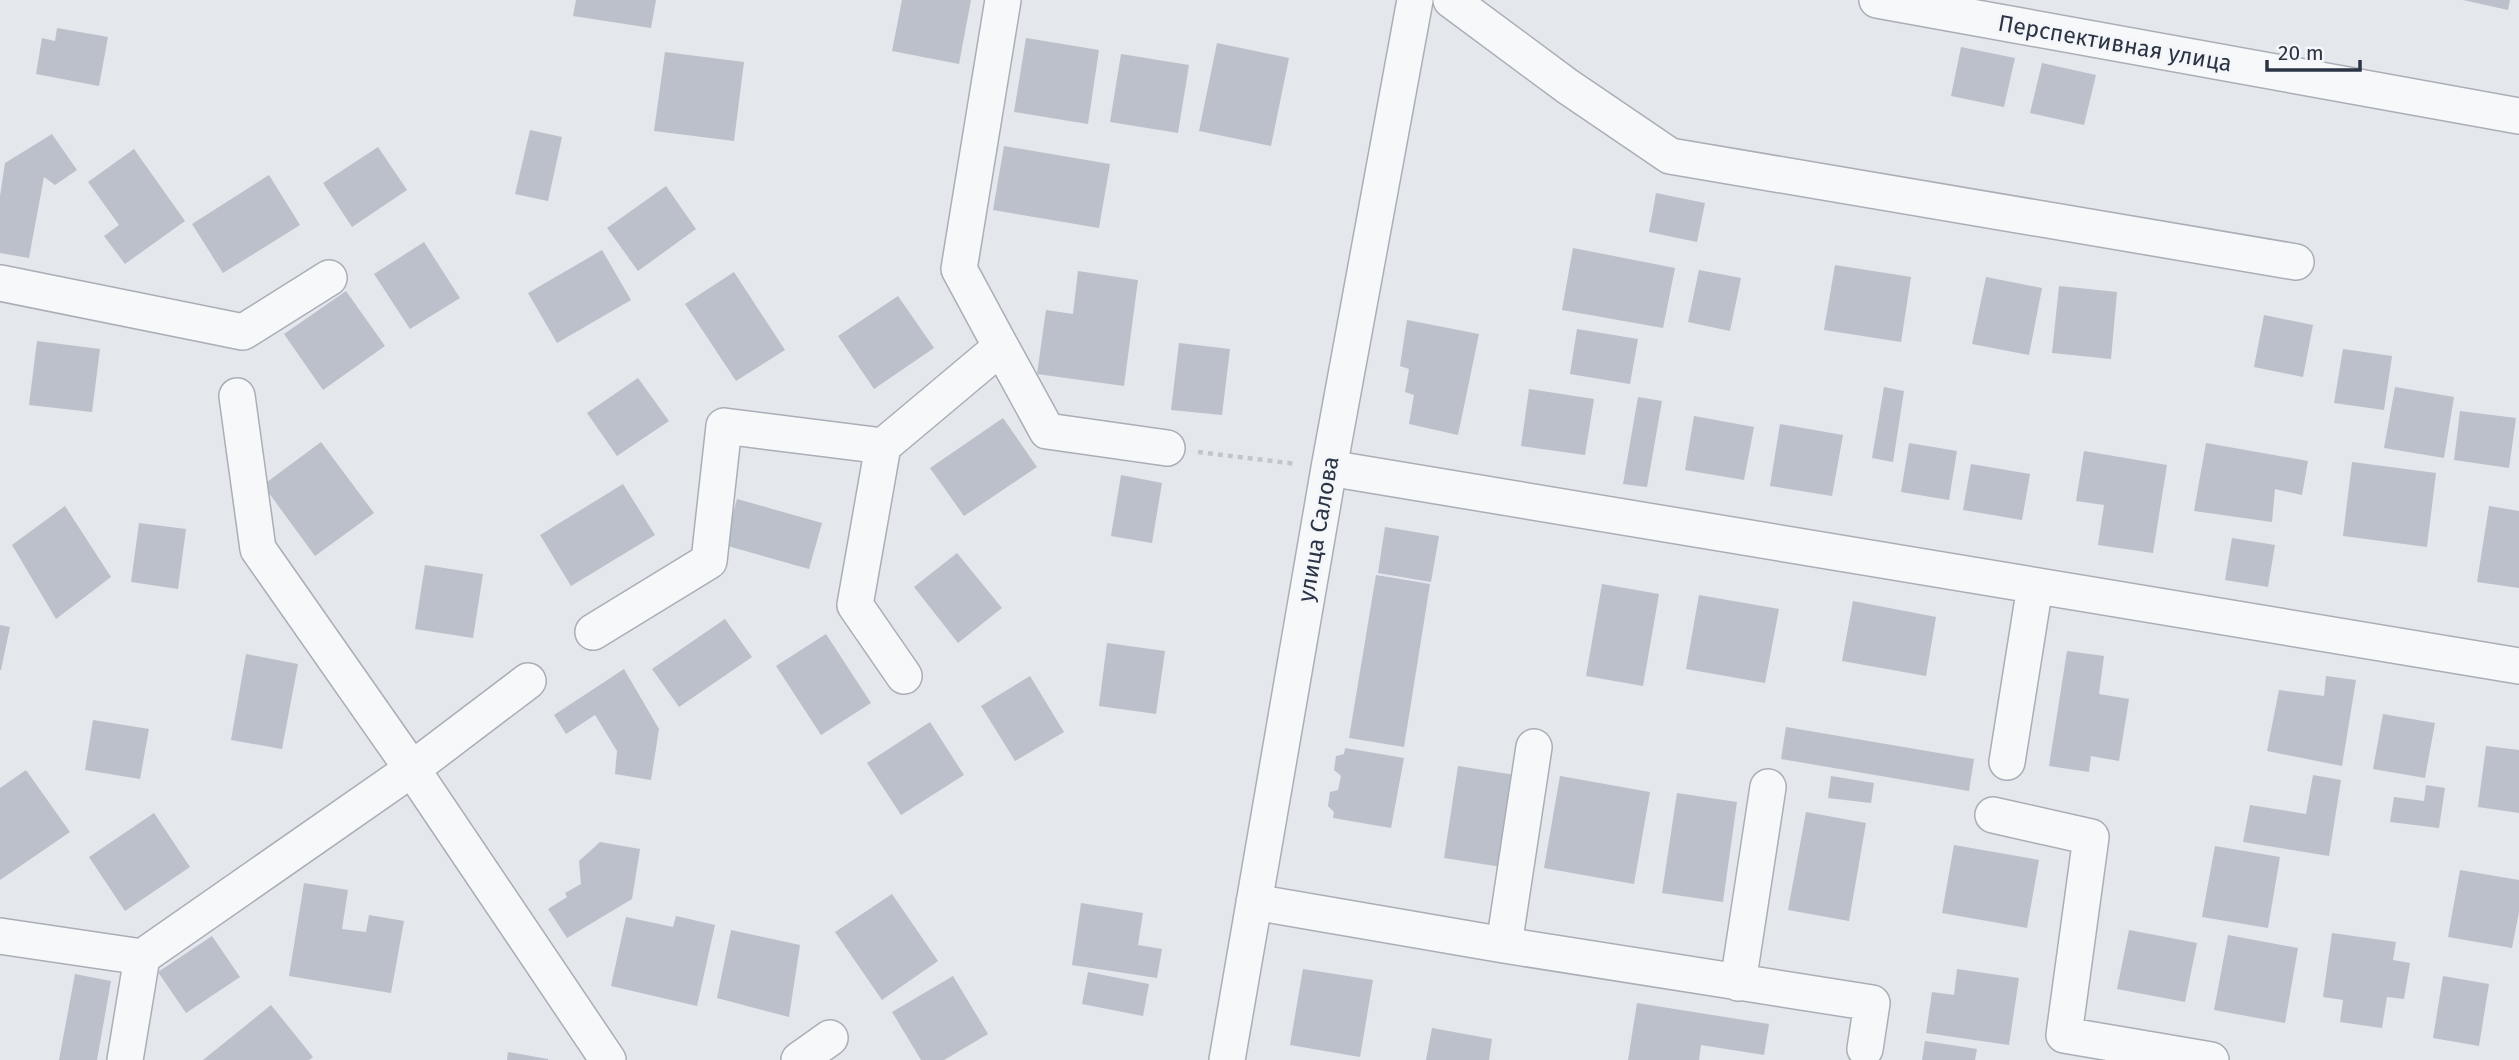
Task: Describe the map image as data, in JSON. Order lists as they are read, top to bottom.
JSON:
{
  "streets": {
    "street": ["Перспективная улица", "улица Салова"]
  },
  "scale_bar": "20 m"
}
